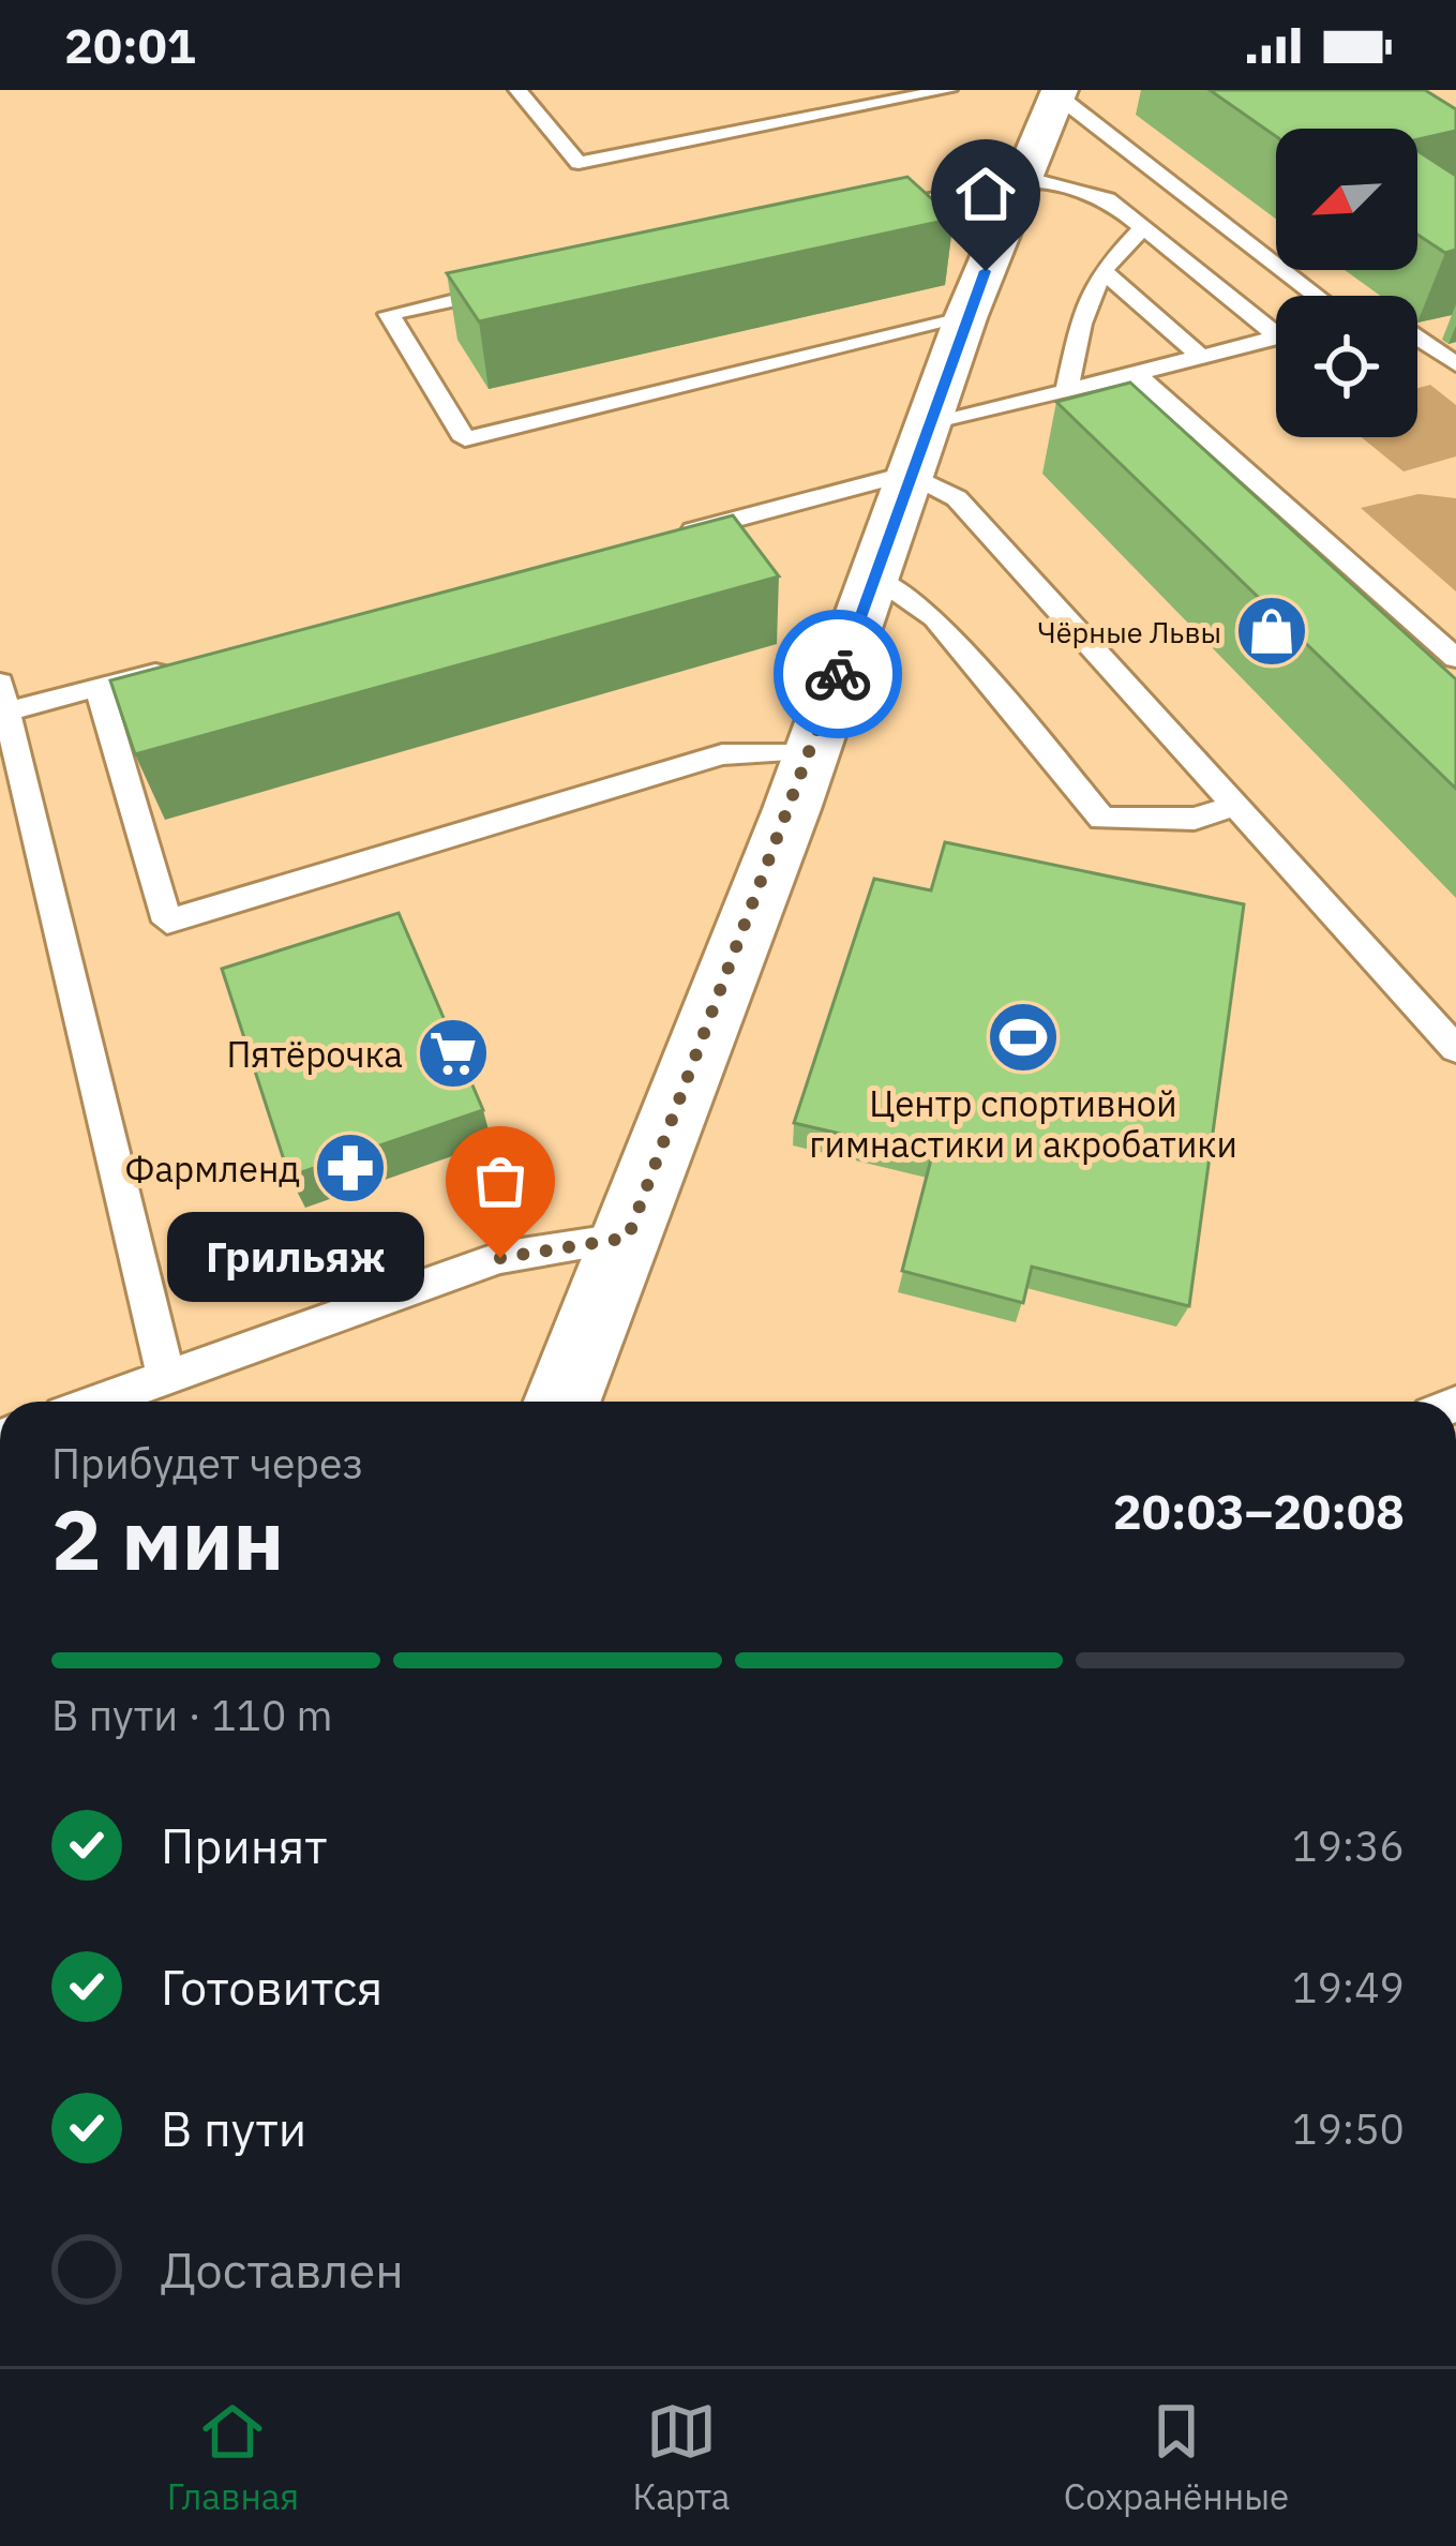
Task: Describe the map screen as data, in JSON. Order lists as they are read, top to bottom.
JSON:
{
  "places": {
    "shop": ["Чёрные Львы"],
    "sports": ["Центр спортивной гимнастики и акробатики"],
    "supermarket": ["Пятёрочка"],
    "pharmacy": ["Фармленд"],
    "other": ["Грильяж"]
  },
  "north": "bottom left",
  "page": {
    "status": "20:01",
    "bubble": "Грильяж",
    "heading": ["2 мин", "Прибудет через", "20:03–20:08"],
    "bar": "В пути · 110 m",
    "list": [
      ["Принят", "19:36"],
      ["Готовится", "19:49"],
      ["В пути", "19:50"],
      "Доставлен"
    ],
    "tabs": ["Главная", "Карта", "Сохранённые"]
  }
}
